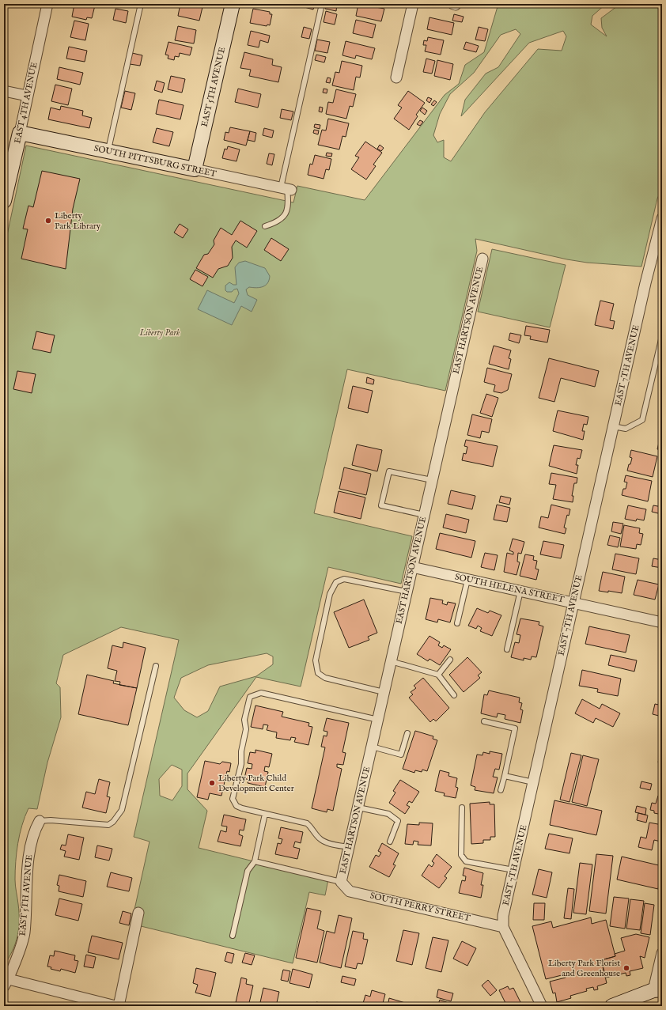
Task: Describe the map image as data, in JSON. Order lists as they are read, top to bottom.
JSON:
{
  "streets": {
    "street": [
      "EAST 5TH AVENUE",
      "EAST 4TH AVENUE",
      "SOUTH PITTSBURG STREET",
      "EAST HARTSON AVENUE",
      "EAST 7TH AVENUE",
      "SOUTH HELENA STREET",
      "SOUTH PERRY STREET"
    ]
  },
  "crossings": [
    ["EAST 5TH AVENUE", "SOUTH PITTSBURG STREET"],
    ["EAST 4TH AVENUE", "SOUTH PITTSBURG STREET"],
    ["EAST HARTSON AVENUE", "SOUTH HELENA STREET"],
    ["EAST HARTSON AVENUE", "SOUTH PERRY STREET"],
    ["EAST 7TH AVENUE", "SOUTH HELENA STREET"],
    ["EAST 7TH AVENUE", "SOUTH PERRY STREET"]
  ],
  "parks": ["Liberty Park"],
  "places": ["Liberty Park Library", "Liberty Park Child Development Center", "Liberty Park Florist and Greenhouse"]
}
